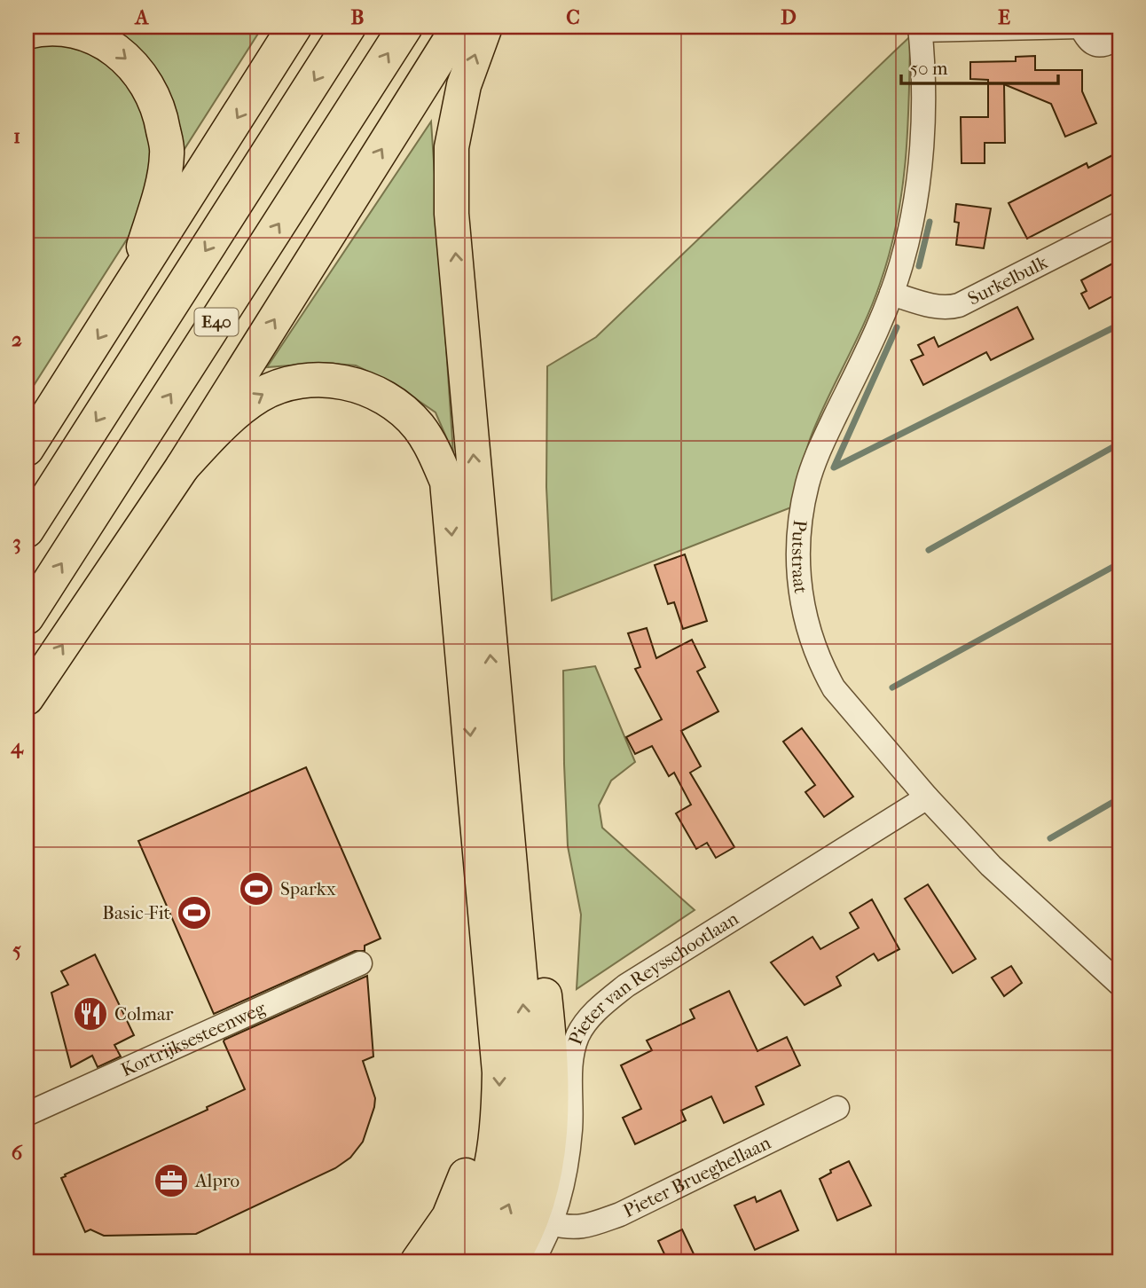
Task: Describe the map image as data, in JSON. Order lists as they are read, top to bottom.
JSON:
{
  "streets": {
    "highway": ["E40"],
    "street": [
      "Surkelbulk",
      "Putstraat",
      "Pieter van Reysschootlaan",
      "Kortrijksesteenweg",
      "Pieter Brueghellaan"
    ]
  },
  "crossings": [
    ["Surkelbulk", "Putstraat"],
    ["Putstraat", "Pieter van Reysschootlaan"],
    ["Pieter van Reysschootlaan", "Pieter Brueghellaan"]
  ],
  "places": {
    "sports": ["Sparkx", "Basic-Fit"],
    "restaurant": ["Colmar"],
    "office": ["Alpro"]
  },
  "scale_bar": "50 m",
  "grid": {
    "columns": [
      "A",
      "B",
      "C",
      "D",
      "E"
    ],
    "rows": [
      "1",
      "2",
      "3",
      "4",
      "5",
      "6"
    ]
  }
}
